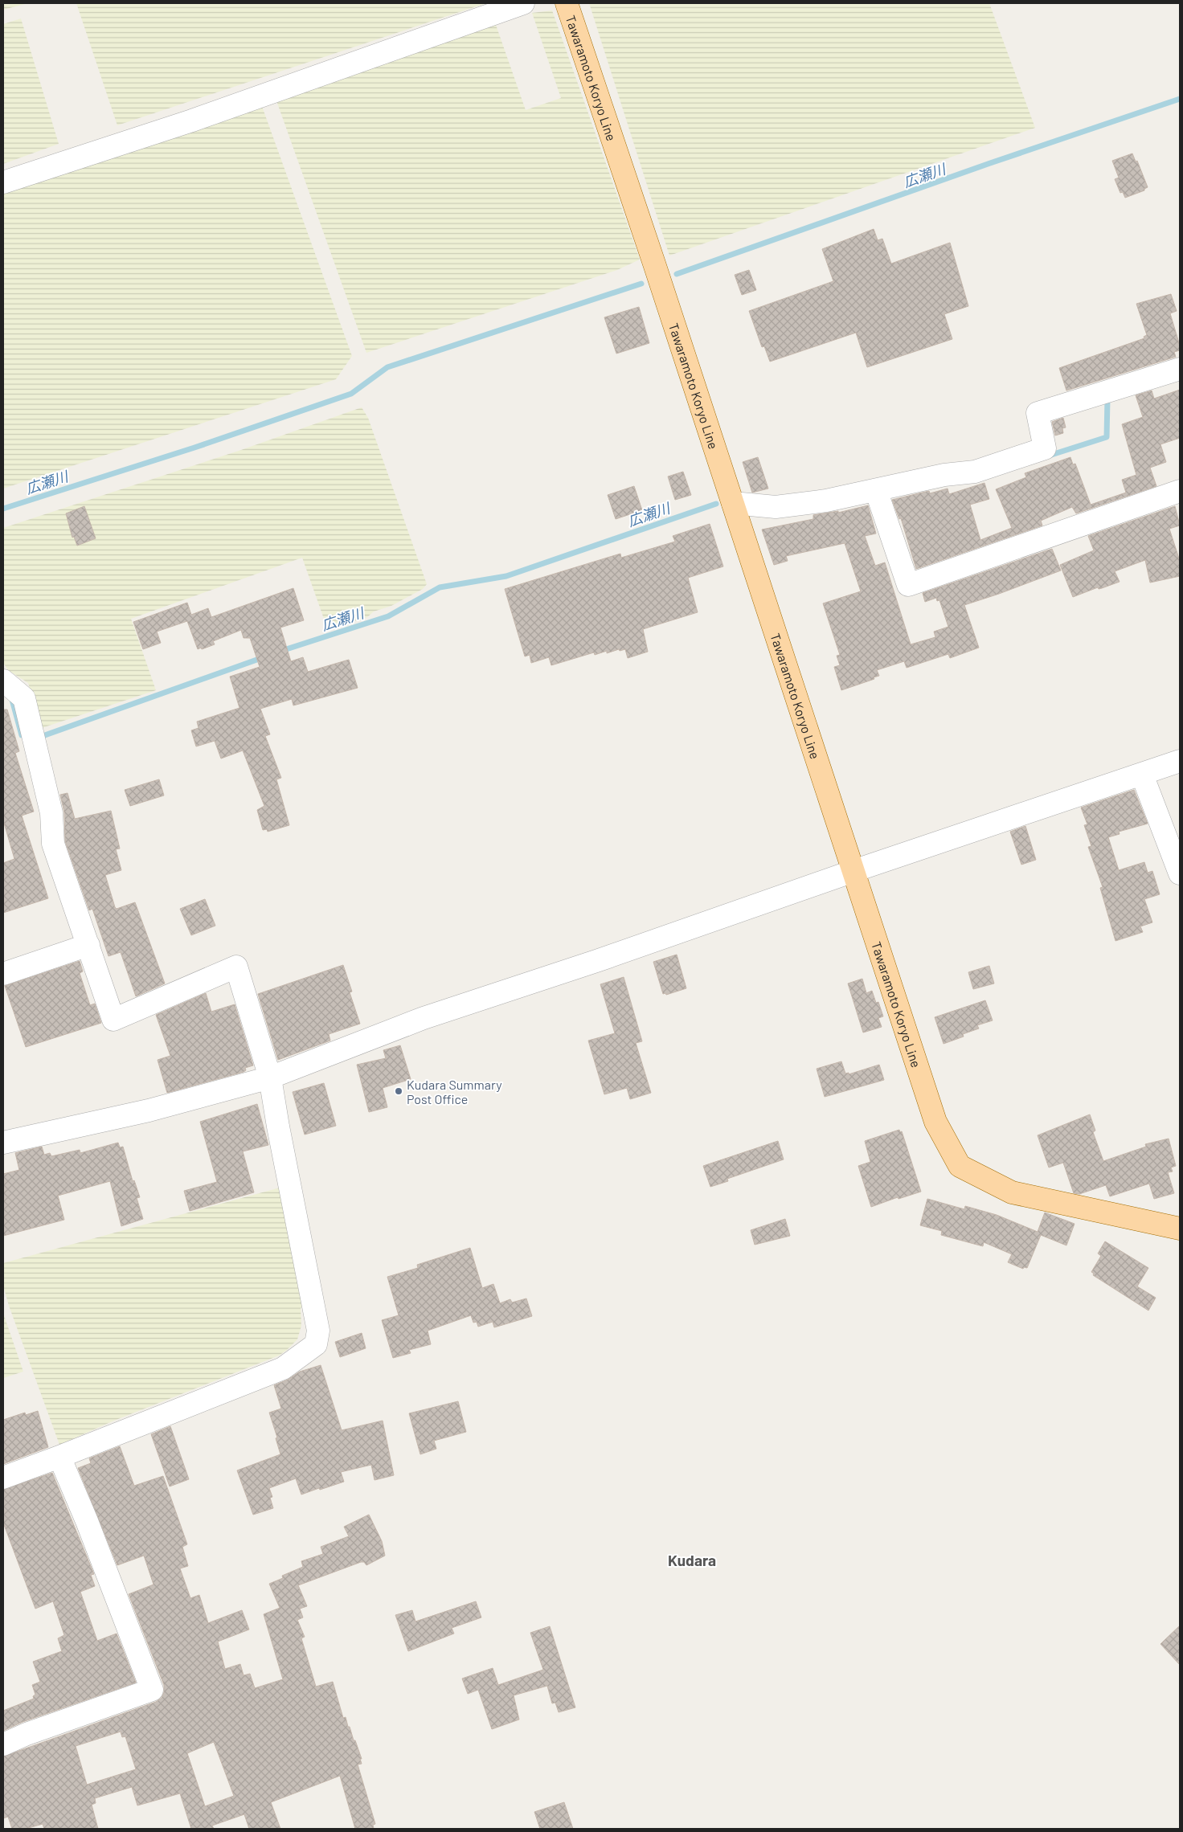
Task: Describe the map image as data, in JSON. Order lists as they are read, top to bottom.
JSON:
{
  "streets": {
    "main road": ["Tawaramoto Koryo Line"]
  },
  "districts": ["Kudara"],
  "water": ["広瀬川"],
  "places": ["Kudara Summary Post Office"]
}
